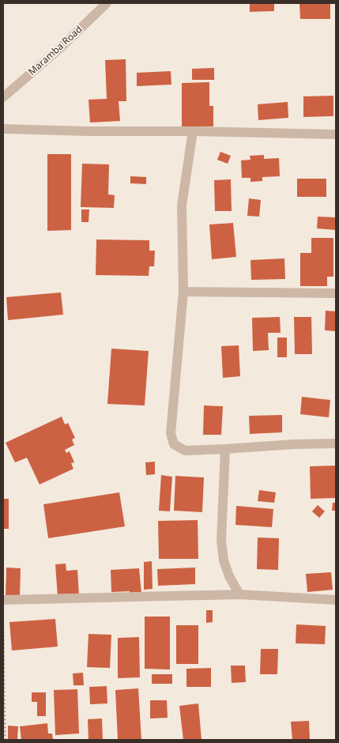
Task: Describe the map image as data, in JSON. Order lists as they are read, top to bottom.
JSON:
{
  "streets": {
    "street": ["Maramba Road"]
  }
}
